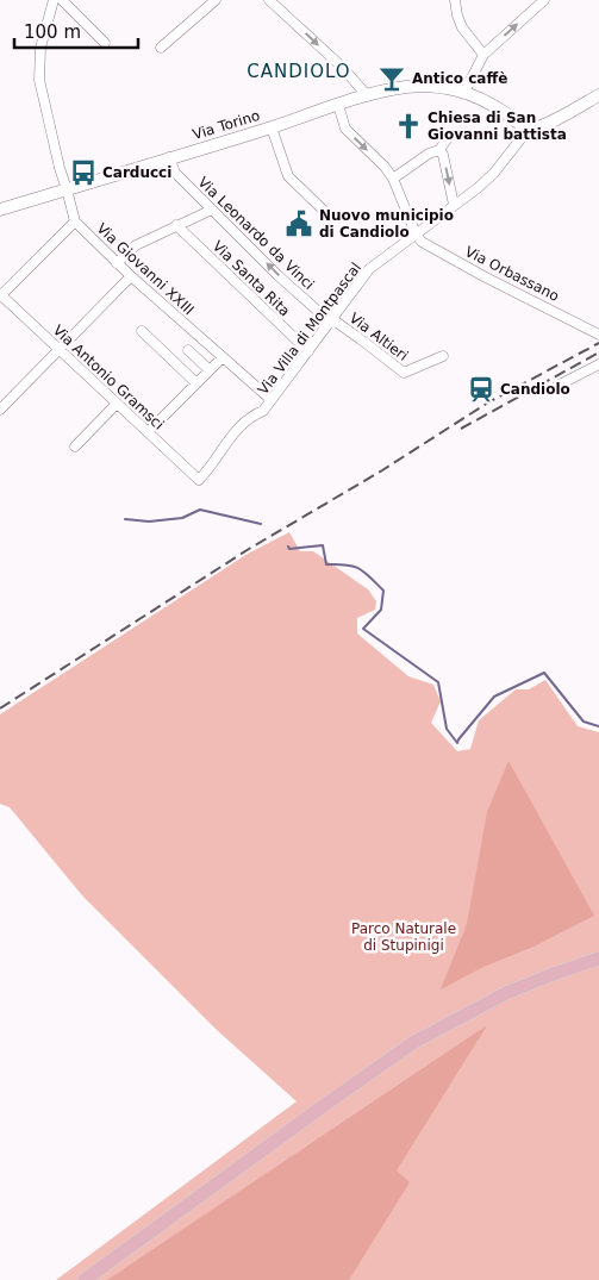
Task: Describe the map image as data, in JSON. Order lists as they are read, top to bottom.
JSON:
{
  "streets": {
    "main road": ["Via Torino"],
    "street": [
      "Via Leonardo da Vinci",
      "Via Giovanni XXIII",
      "Via Orbassano",
      "Via Santa Rita",
      "Via Villa di Montpascal",
      "Via Altieri",
      "Via Antonio Gramsci"
    ]
  },
  "crossings": [
    ["Via Torino", "Via Leonardo da Vinci"],
    ["Via Torino", "Via Giovanni XXIII"],
    ["Via Torino", "Via Villa di Montpascal"],
    ["Via Leonardo da Vinci", "Via Villa di Montpascal"],
    ["Via Leonardo da Vinci", "Via Altieri"],
    ["Via Giovanni XXIII", "Via Villa di Montpascal"],
    ["Via Orbassano", "Via Villa di Montpascal"],
    ["Via Santa Rita", "Via Villa di Montpascal"],
    ["Via Villa di Montpascal", "Via Altieri"],
    ["Via Villa di Montpascal", "Via Antonio Gramsci"]
  ],
  "districts": ["CANDIOLO"],
  "parks": ["Parco Naturale di Stupinigi"],
  "places": {
    "bar": ["Antico caffè"],
    "church": ["Chiesa di San Giovanni battista"],
    "bus stop": ["Carducci"],
    "public building": ["Nuovo municipio di Candiolo"],
    "station": ["Candiolo"]
  },
  "scale_bar": "100 m"
}
